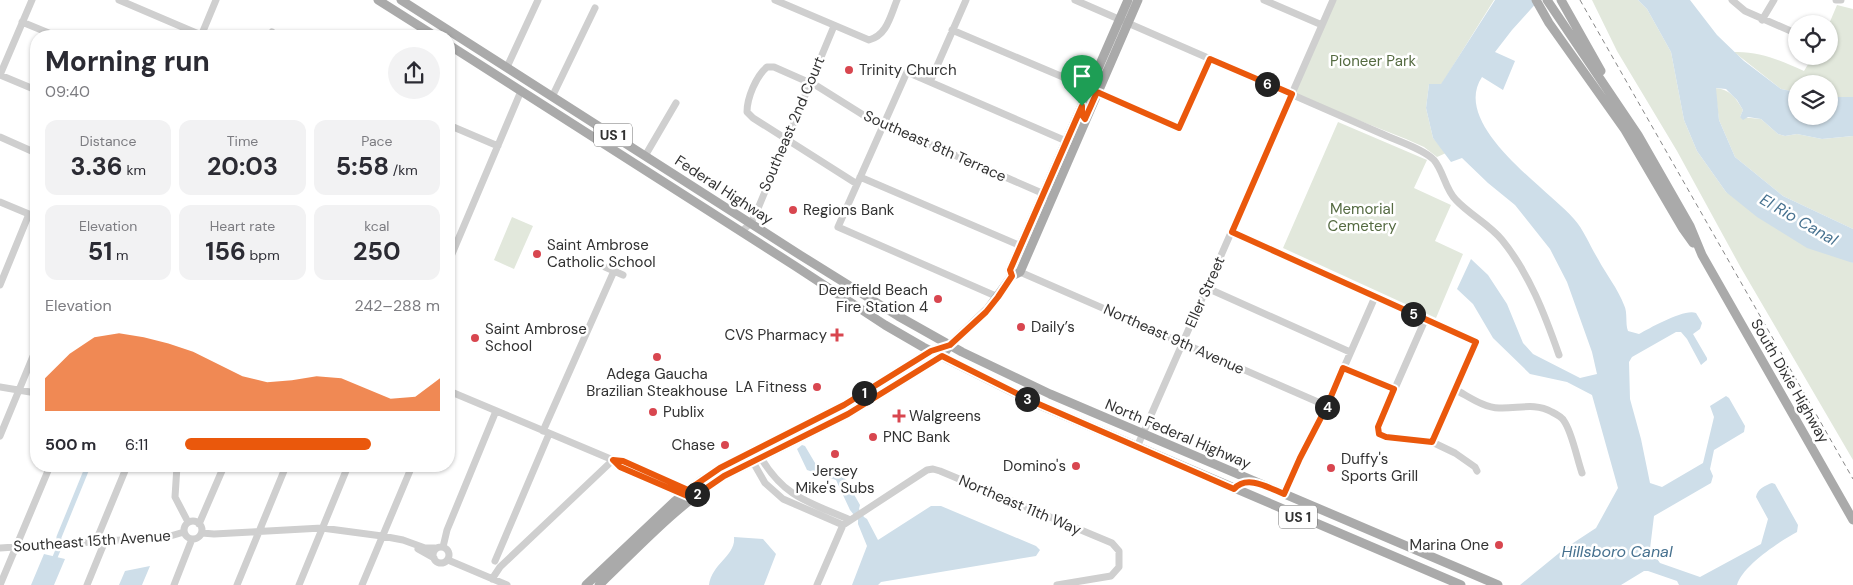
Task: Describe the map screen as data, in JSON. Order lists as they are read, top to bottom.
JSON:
{
  "streets": {
    "main road": [
      "US 1",
      "Federal Highway",
      "South Dixie Highway",
      "North Federal Highway"
    ],
    "street": [
      "Southeast 2nd Court",
      "Southeast 8th Terrace",
      "Eller Street",
      "Northeast 9th Avenue",
      "Northeast 11th Way",
      "Southeast 15th Avenue"
    ]
  },
  "crossings": [
    ["Southeast 2nd Court", "Southeast 8th Terrace"],
    ["Southeast 2nd Court", "Federal Highway"],
    ["Federal Highway", "North Federal Highway"],
    ["Eller Street", "Northeast 9th Avenue"],
    ["Eller Street", "North Federal Highway"]
  ],
  "water": ["El Rio Canal", "Hillsboro Canal"],
  "parks": ["Pioneer Park", "Memorial Cemetery"],
  "places": {
    "other": [
      "Trinity Church",
      "Regions Bank",
      "Saint Ambrose Catholic School",
      "Deerfield Beach Fire Station 4",
      "Daily’s",
      "Saint Ambrose School",
      "Adega Gaucha Brazilian Steakhouse",
      "LA Fitness",
      "Publix",
      "PNC Bank",
      "Chase",
      "Jersey Mike's Subs",
      "Domino's",
      "Duffy's Sports Grill",
      "Marina One"
    ],
    "health": ["CVS Pharmacy", "Walgreens"]
  },
  "page": {
    "heading": ["Morning run", "09:40"],
    "pins": [
      "6",
      "5",
      "1",
      "3",
      "4",
      "2"
    ],
    "stats": [
      ["Distance", "3.36 km"],
      ["Time", "20:03"],
      ["Pace", "5:58 /km"],
      ["Elevation", "51 m"],
      ["Heart rate", "156 bpm"],
      ["kcal", "250"]
    ],
    "chart": ["Elevation", "242–288 m"],
    "list": [
      {
        "name": "500 m",
        "note": "6:11"
      }
    ]
  }
}
